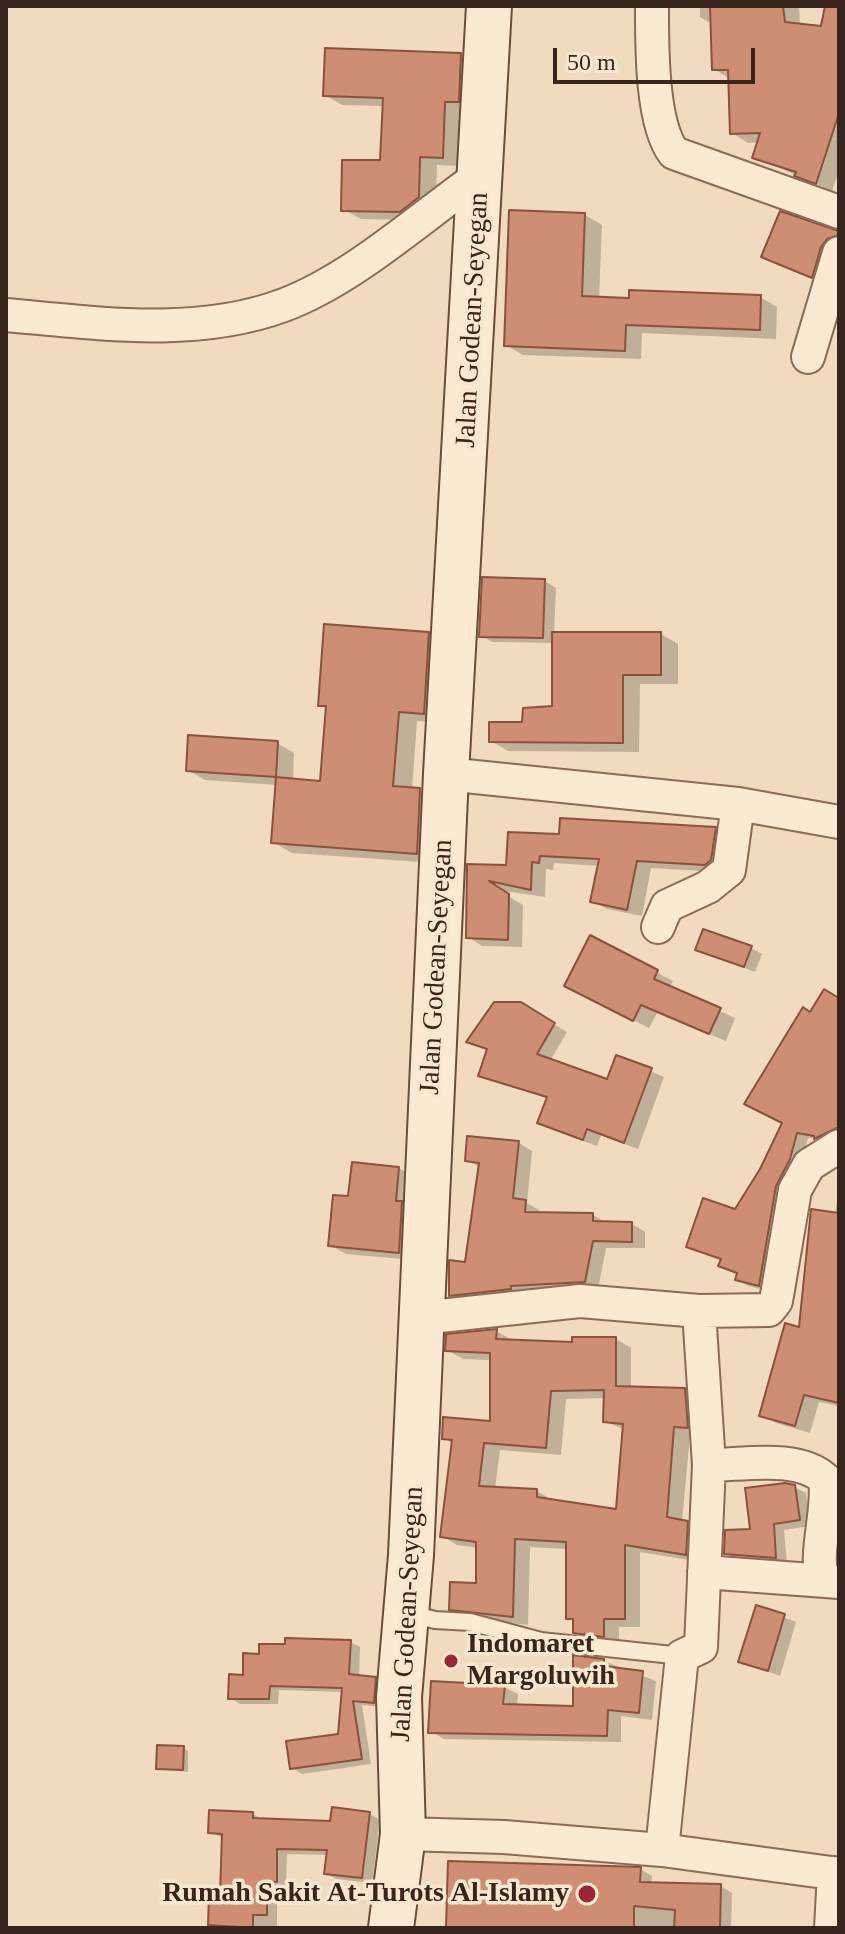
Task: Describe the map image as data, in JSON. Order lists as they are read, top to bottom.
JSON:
{
  "streets": {
    "main road": ["Jalan Godean-Seyegan"]
  },
  "places": ["Indomaret Margoluwih", "Rumah Sakit At-Turots Al-Islamy"],
  "scale_bar": "50 m"
}
